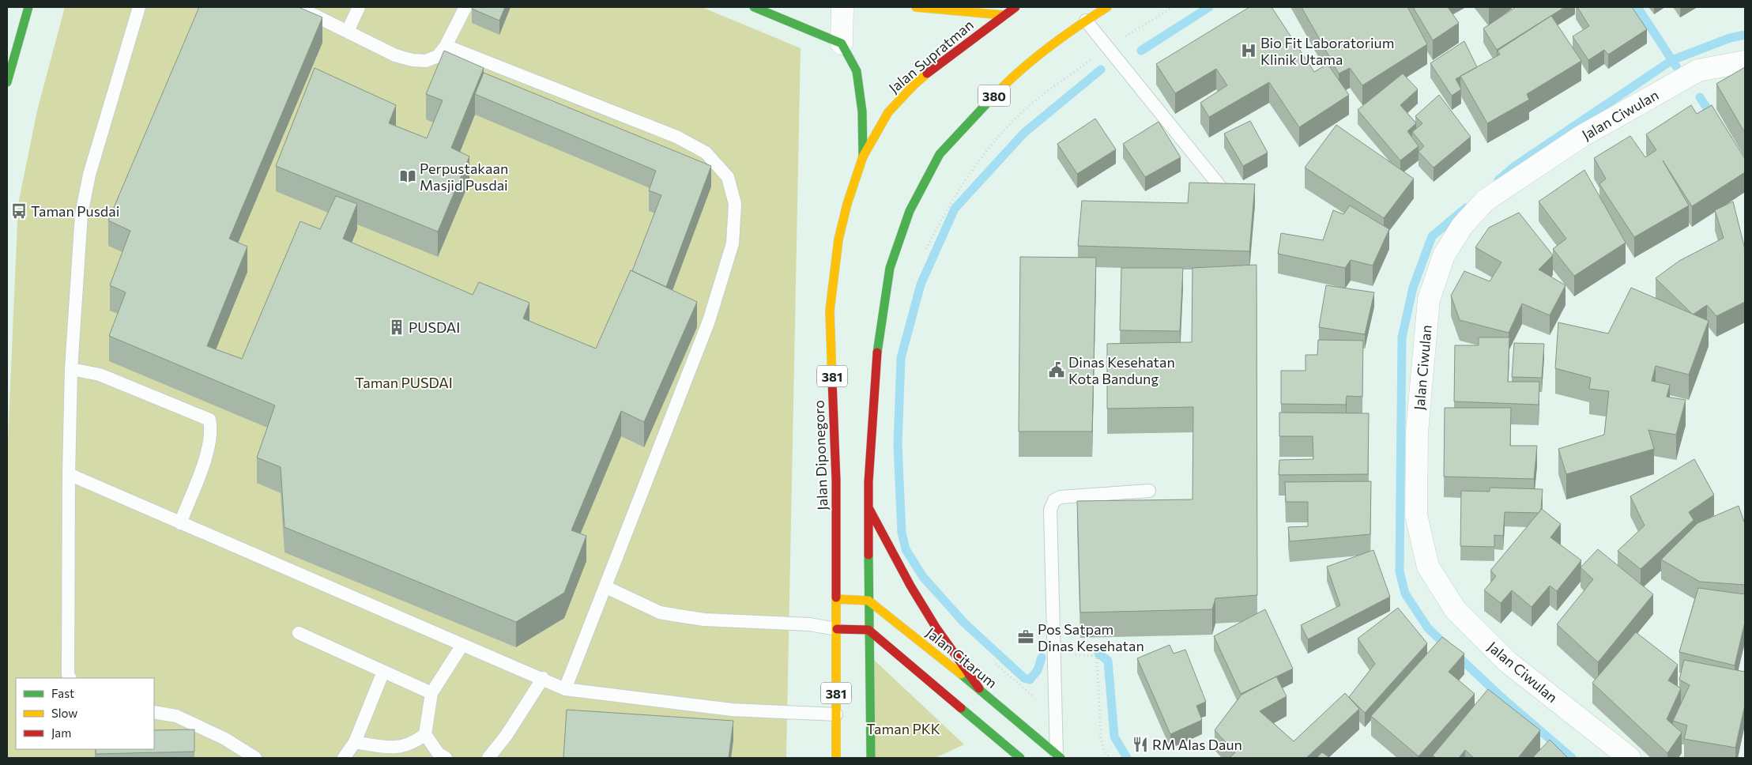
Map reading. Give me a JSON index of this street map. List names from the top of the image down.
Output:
{
  "streets": {
    "main road": [
      "Jalan Supratman",
      "380",
      "381",
      "Jalan Diponegoro",
      "Jalan Citarum"
    ],
    "street": ["Jalan Ciwulan"]
  },
  "crossings": [
    ["Jalan Supratman", "Jalan Diponegoro"],
    ["380", "381"],
    ["381", "Jalan Citarum"]
  ],
  "parks": ["Taman PUSDAI", "Taman PKK"],
  "places": {
    "hospital": ["Bio Fit Laboratorium Klinik Utama"],
    "library": ["Perpustakaan Masjid Pusdai"],
    "bus stop": ["Taman Pusdai"],
    "building": ["PUSDAI"],
    "public building": ["Dinas Kesehatan Kota Bandung"],
    "office": ["Pos Satpam Dinas Kesehatan"],
    "restaurant": ["RM Alas Daun"]
  },
  "legend": ["Fast", "Slow", "Jam"]
}
